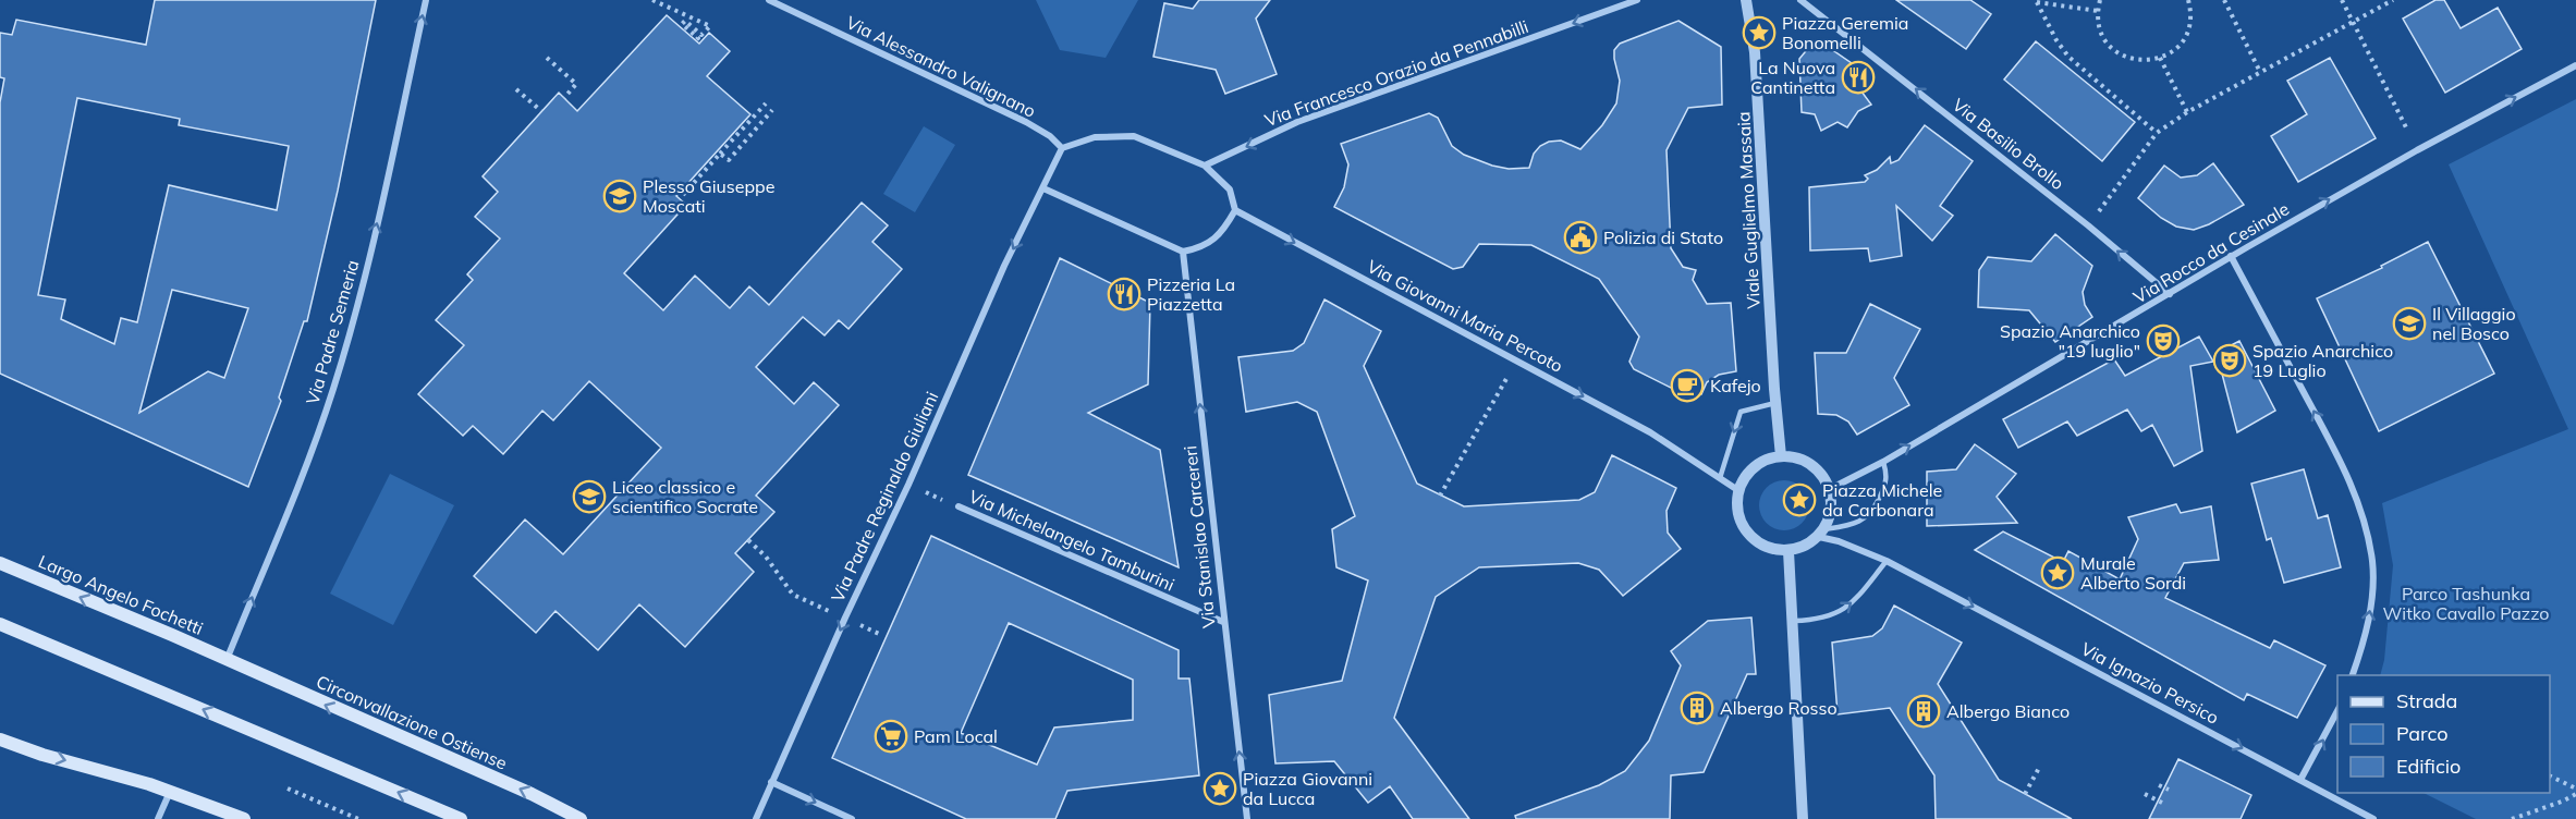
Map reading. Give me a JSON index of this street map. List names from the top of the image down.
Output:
{
  "streets": {
    "main road": ["Largo Angelo Fochetti", "Circonvallazione Ostiense"],
    "street": [
      "Via Alessandro Valignano",
      "Via Francesco Orazio da Pennabilli",
      "Via Basilio Brollo",
      "Viale Guglielmo Massaia",
      "Via Rocco da Cesinale",
      "Via Giovanni Maria Percoto",
      "Via Padre Semeria",
      "Via Padre Reginaldo Giuliani",
      "Via Stanislao Carcereri",
      "Via Michelangelo Tamburini",
      "Via Ignazio Persico"
    ]
  },
  "crossings": [
    ["Via Alessandro Valignano", "Via Padre Reginaldo Giuliani"],
    ["Via Basilio Brollo", "Via Rocco da Cesinale"],
    ["Via Padre Semeria", "Largo Angelo Fochetti"],
    ["Via Padre Semeria", "Circonvallazione Ostiense"],
    ["Via Padre Reginaldo Giuliani", "Via Michelangelo Tamburini"],
    ["Via Stanislao Carcereri", "Via Michelangelo Tamburini"],
    ["Largo Angelo Fochetti", "Circonvallazione Ostiense"]
  ],
  "one_way": [
    "Via Francesco Orazio da Pennabilli",
    "Via Basilio Brollo",
    "Via Rocco da Cesinale",
    "Via Giovanni Maria Percoto",
    "Via Padre Semeria",
    "Via Padre Reginaldo Giuliani",
    "Via Stanislao Carcereri",
    "Via Ignazio Persico"
  ],
  "parks": ["Parco Tashunka Witko Cavallo Pazzo"],
  "places": {
    "place": [
      "Piazza Geremia Bonomelli",
      "Piazza Michele da Carbonara",
      "Murale Alberto Sordi",
      "Piazza Giovanni da Lucca"
    ],
    "restaurant": ["La Nuova Cantinetta", "Pizzeria La Piazzetta"],
    "school or university": ["Plesso Giuseppe Moscati", "Il Villaggio nel Bosco", "Liceo classico e scientifico Socrate"],
    "public building": ["Polizia di Stato"],
    "theatre": ["Spazio Anarchico \"19 luglio\"", "Spazio Anarchico 19 Luglio"],
    "cafe": ["Kafejo"],
    "building": ["Albergo Rosso", "Albergo Bianco"],
    "supermarket": ["Pam Local"]
  },
  "legend": ["Strada", "Parco", "Edificio"]
}
